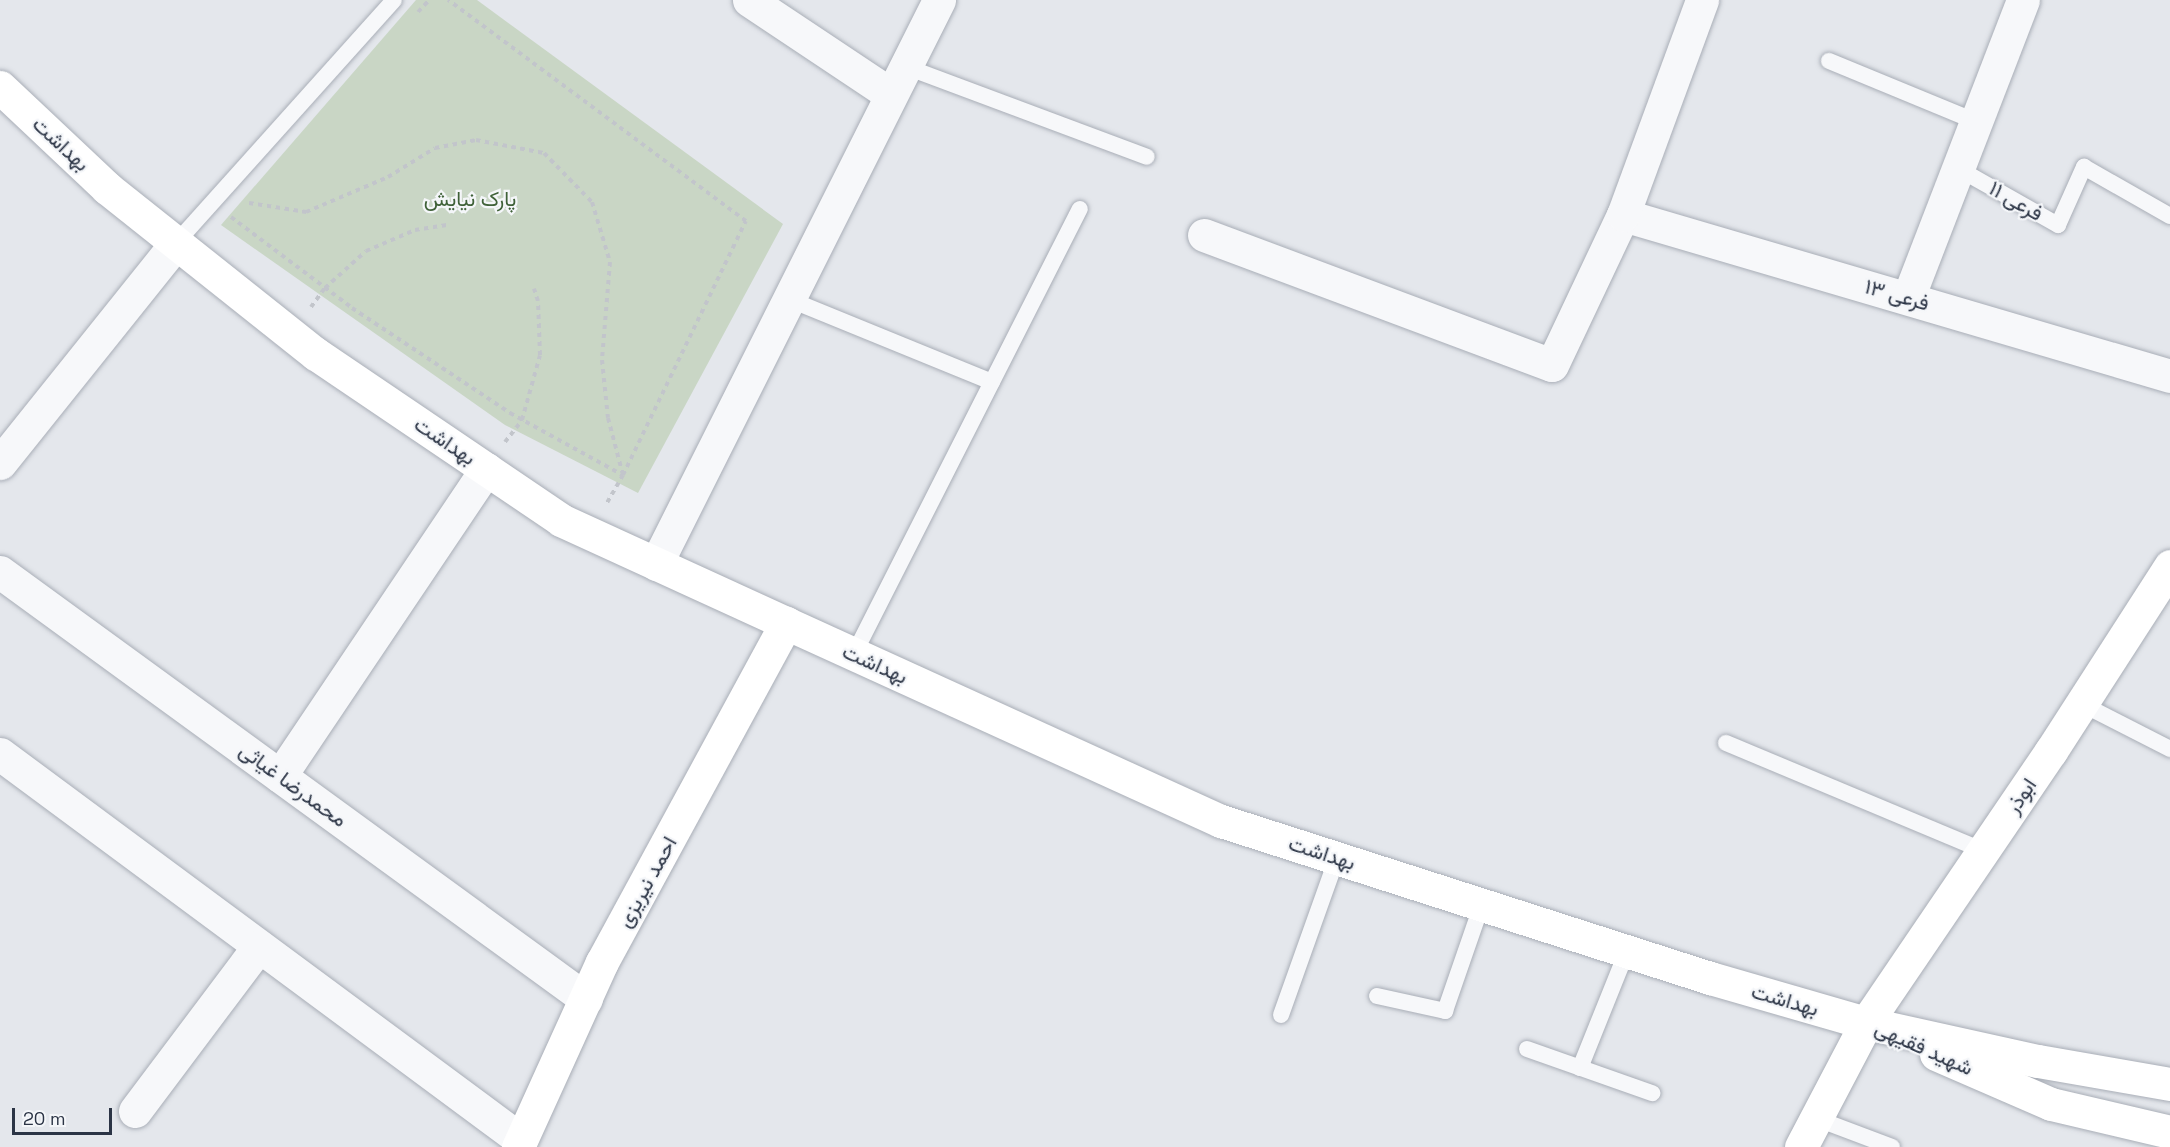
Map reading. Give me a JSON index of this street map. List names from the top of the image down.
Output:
{
  "streets": {
    "street": [
      "بهداشت",
      "فرعی ۱۳",
      "محمدرضا غیاثی",
      "ابوذر",
      "احمد نیریزی",
      "شهید فقیهی"
    ],
    "lane": ["فرعی ۱۱"]
  },
  "crossings": [
    ["بهداشت", "ابوذر"],
    ["بهداشت", "احمد نیریزی"],
    ["بهداشت", "شهید فقیهی"],
    ["محمدرضا غیاثی", "احمد نیریزی"],
    ["ابوذر", "شهید فقیهی"]
  ],
  "parks": ["پارک نیایش"],
  "scale_bar": "20 m"
}
